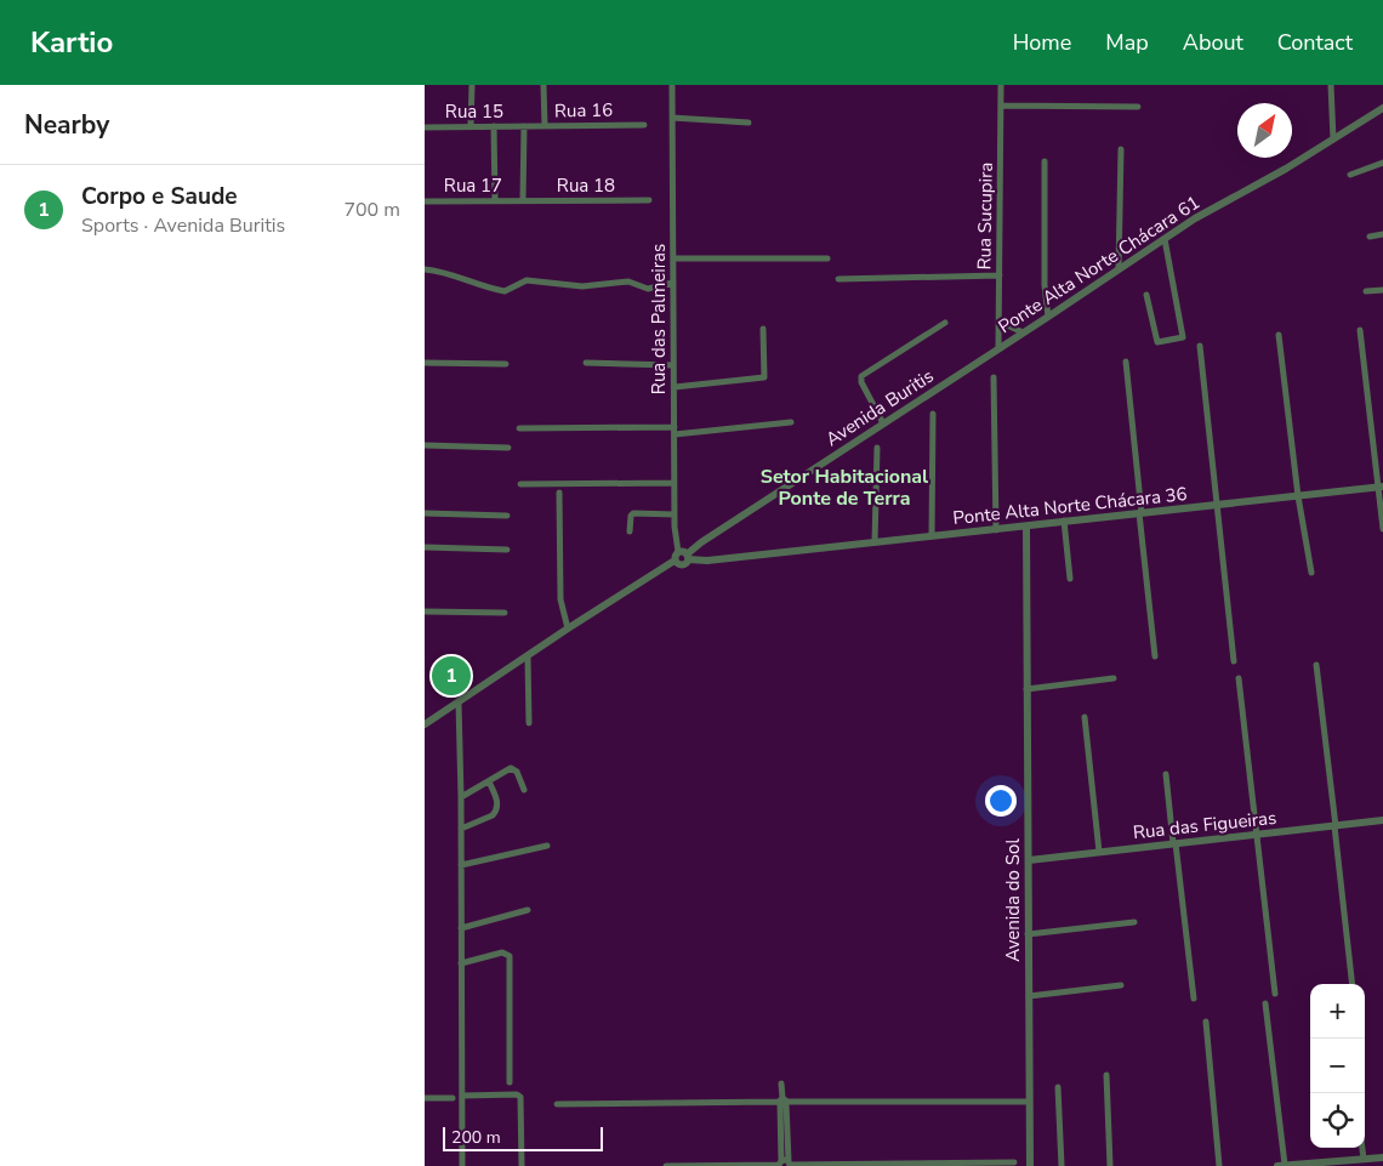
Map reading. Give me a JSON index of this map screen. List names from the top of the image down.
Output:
{
  "streets": {
    "street": [
      "Rua 16",
      "Rua 15",
      "Rua 17",
      "Rua 18",
      "Rua Sucupira",
      "Ponte Alta Norte Chácara 61",
      "Rua das Palmeiras",
      "Avenida Buritis",
      "Ponte Alta Norte Chácara 36",
      "Rua das Figueiras",
      "Avenida do Sol"
    ]
  },
  "crossings": [
    ["Rua 16", "Rua 15"],
    ["Rua 17", "Rua 18"],
    ["Rua Sucupira", "Ponte Alta Norte Chácara 61"],
    ["Rua Sucupira", "Avenida Buritis"],
    ["Ponte Alta Norte Chácara 61", "Avenida Buritis"],
    ["Rua das Palmeiras", "Avenida Buritis"],
    ["Rua das Palmeiras", "Ponte Alta Norte Chácara 36"],
    ["Avenida Buritis", "Ponte Alta Norte Chácara 36"],
    ["Ponte Alta Norte Chácara 36", "Avenida do Sol"],
    ["Rua das Figueiras", "Avenida do Sol"]
  ],
  "districts": ["Setor Habitacional Ponte de Terra"],
  "scale_bar": "200 m",
  "north": "top right",
  "page": {
    "header": "Kartio",
    "nav": [
      "Home",
      "Map",
      "About",
      "Contact"
    ],
    "heading": "Nearby",
    "list": [
      {
        "mark": "1",
        "name": "Corpo e Saude",
        "note": "Sports · Avenida Buritis",
        "value": "700 m"
      }
    ],
    "pins": "1",
    "map_buttons": ["+", "−"],
    "scale": "200 m"
  }
}
